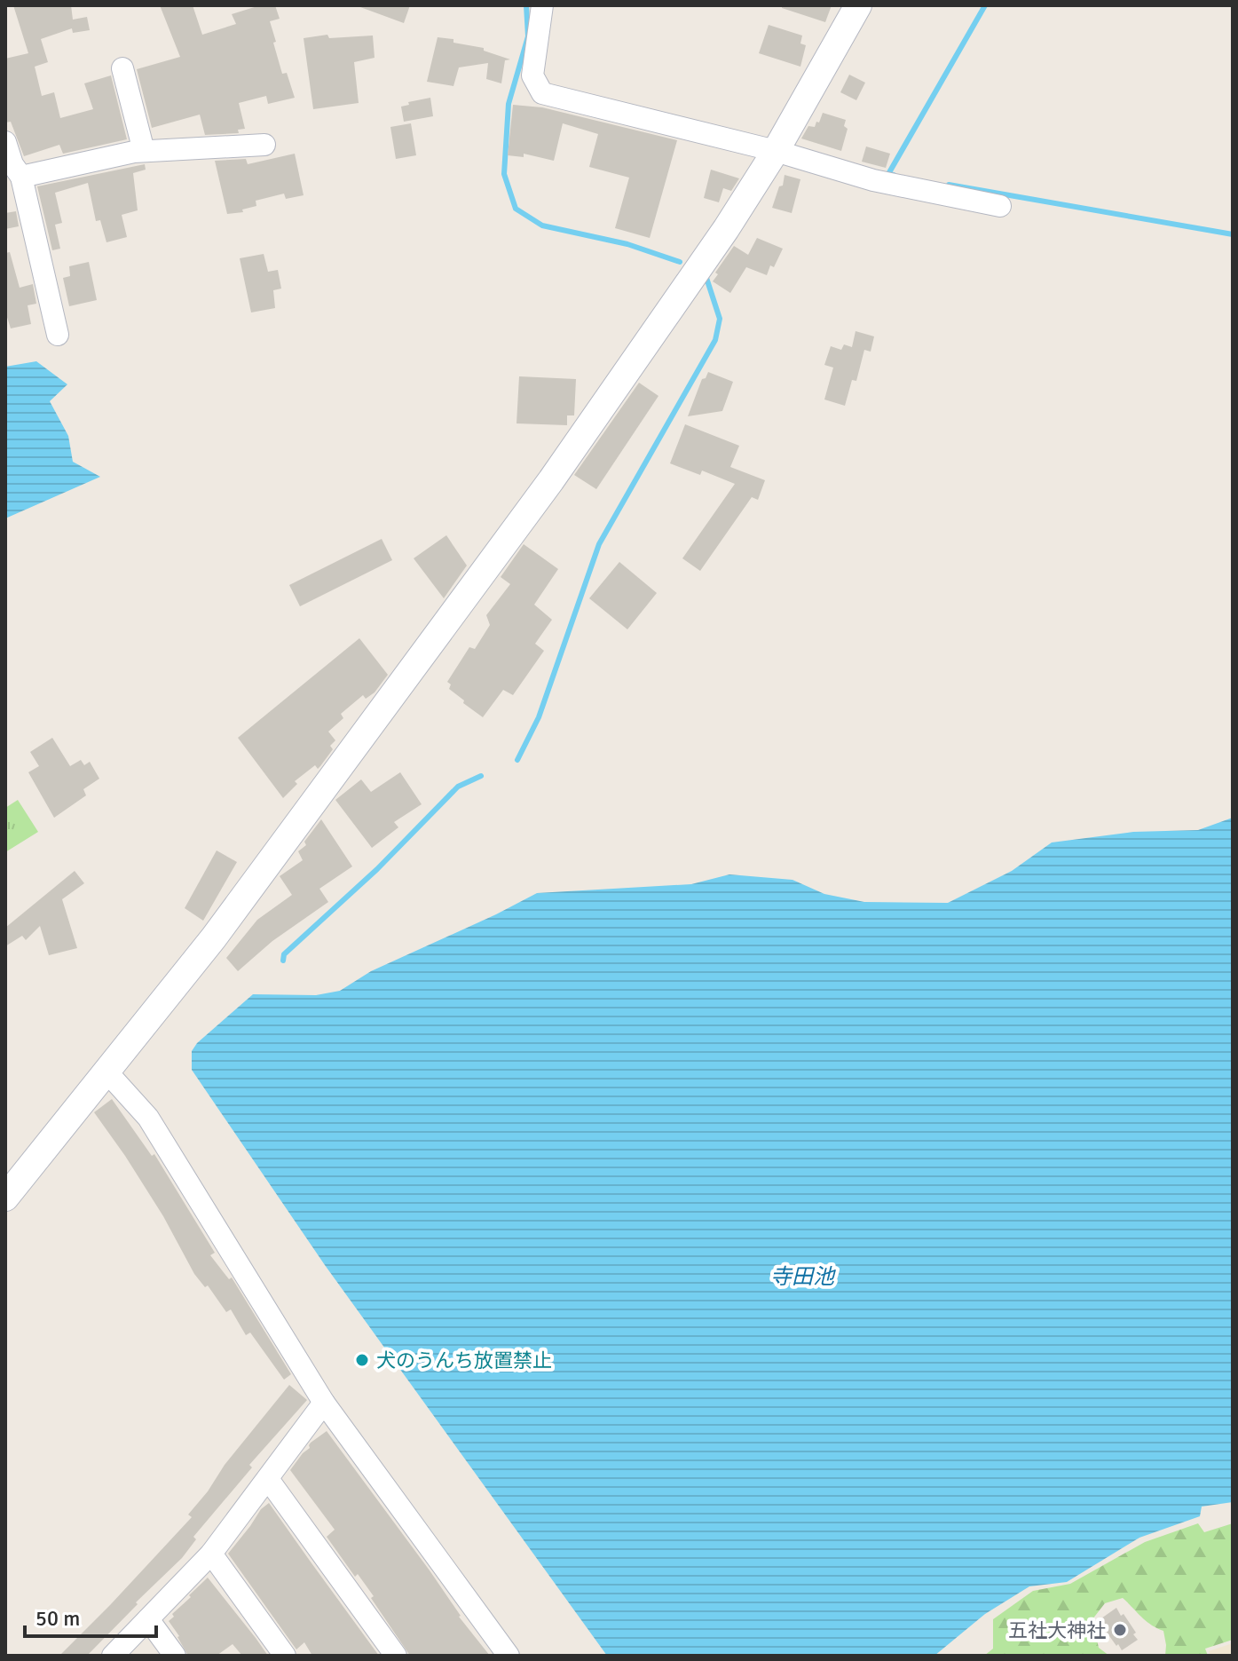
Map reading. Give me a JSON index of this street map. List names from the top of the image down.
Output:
{
  "water": ["寺田池"],
  "places": ["犬のうんち放置禁止", "五社大神社"],
  "scale_bar": "50 m"
}
